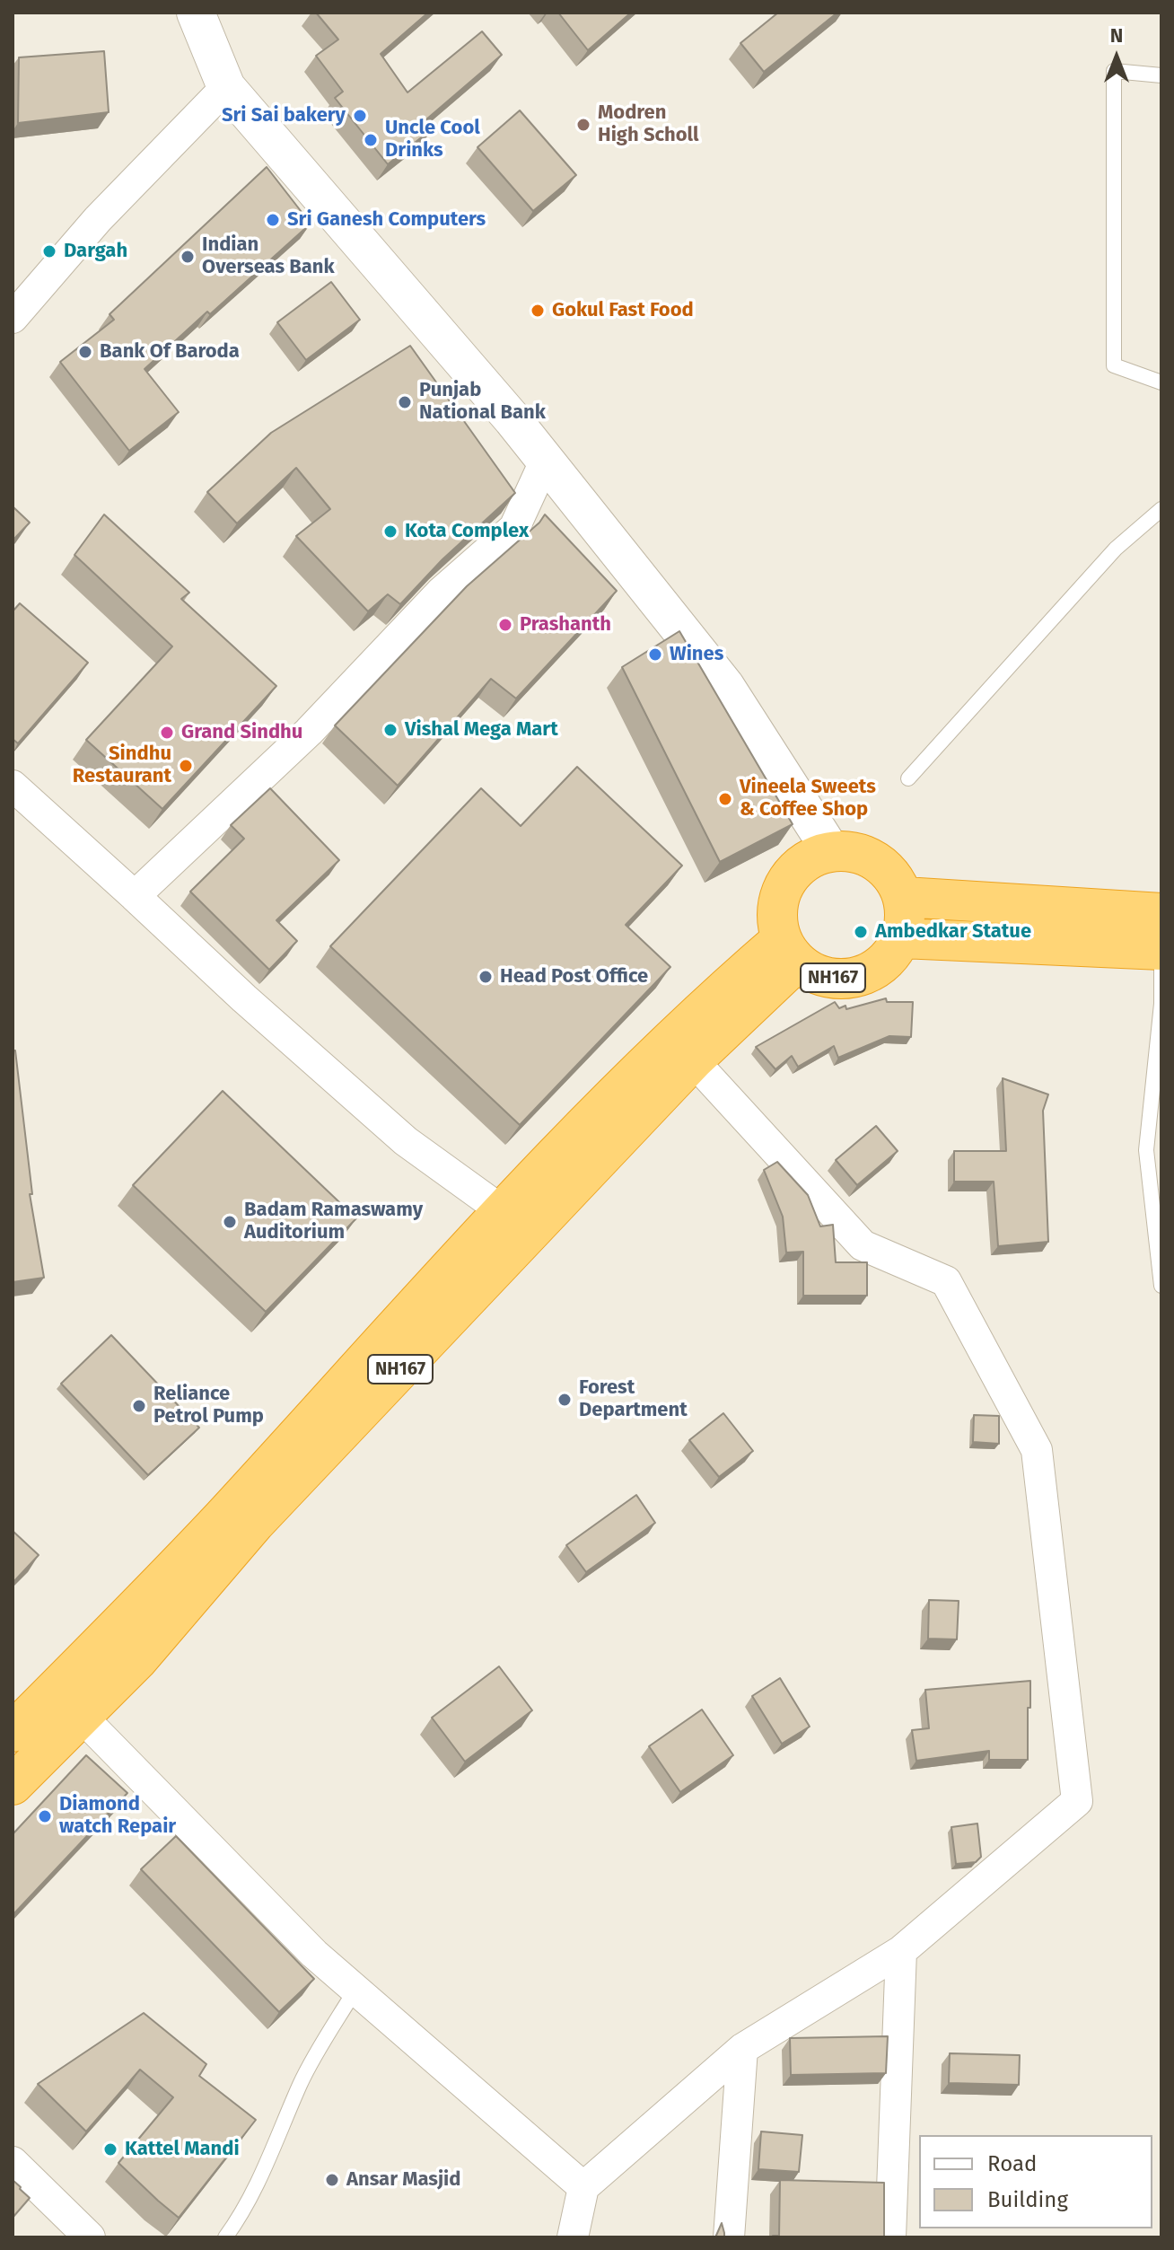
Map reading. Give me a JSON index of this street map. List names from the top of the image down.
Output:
{
  "streets": {
    "highway": ["NH167"]
  },
  "places": [
    "Sri Sai bakery",
    "Modren High Scholl",
    "Uncle Cool Drinks",
    "Sri Ganesh Computers",
    "Dargah",
    "Indian Overseas Bank",
    "Gokul Fast Food",
    "Bank Of Baroda",
    "Punjab National Bank",
    "Kota Complex",
    "Prashanth",
    "Wines",
    "Vishal Mega Mart",
    "Grand Sindhu",
    "Sindhu Restaurant",
    "Vineela Sweets & Coffee Shop",
    "Ambedkar Statue",
    "Head Post Office",
    "Badam Ramaswamy Auditorium",
    "Forest Department",
    "Reliance Petrol Pump",
    "Diamond watch Repair",
    "Kattel Mandi",
    "Ansar Masjid"
  ],
  "legend": ["Road", "Building"],
  "north": "top"
}
